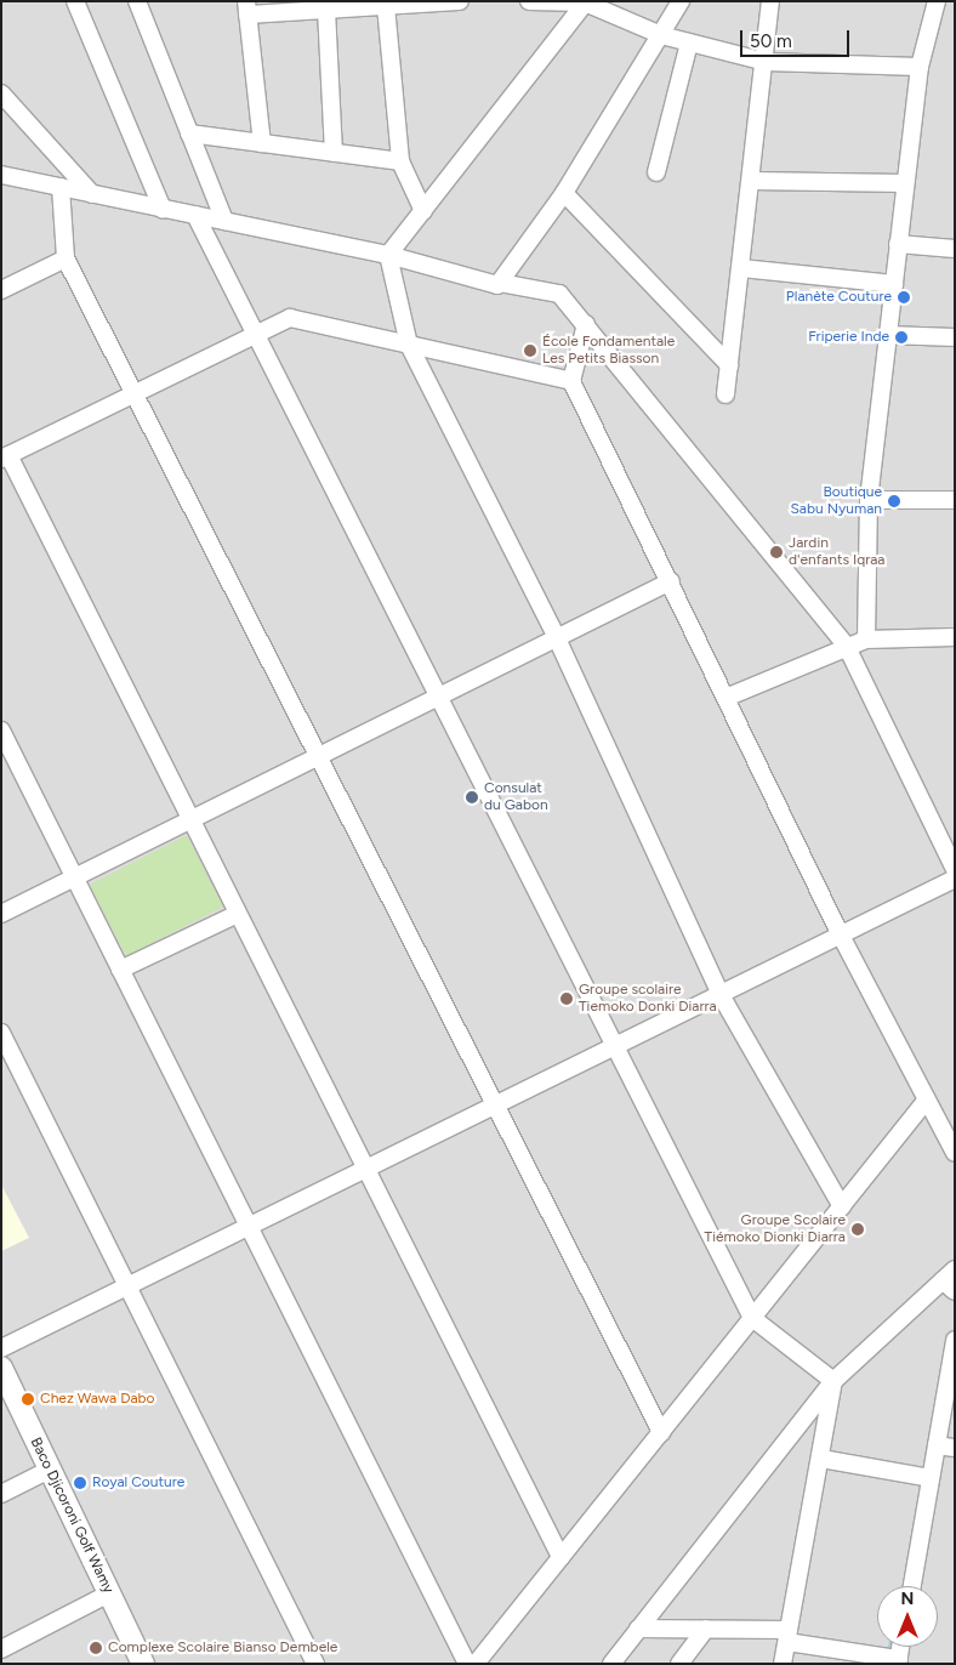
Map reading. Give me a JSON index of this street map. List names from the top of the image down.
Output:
{
  "streets": {
    "street": ["Baco Djicoroni Golf Wamy"]
  },
  "places": [
    "Planète Couture",
    "Friperie Inde",
    "École Fondamentale Les Petits Biasson",
    "Boutique Sabu Nyuman",
    "Jardin d'enfants Iqraa",
    "Consulat du Gabon",
    "Groupe scolaire Tiemoko Donki Diarra",
    "Groupe Scolaire Tiémoko Dionki Diarra",
    "Chez Wawa Dabo",
    "Royal Couture",
    "Complexe Scolaire Bianso Dembele"
  ],
  "scale_bar": "50 m",
  "north": "top"
}
